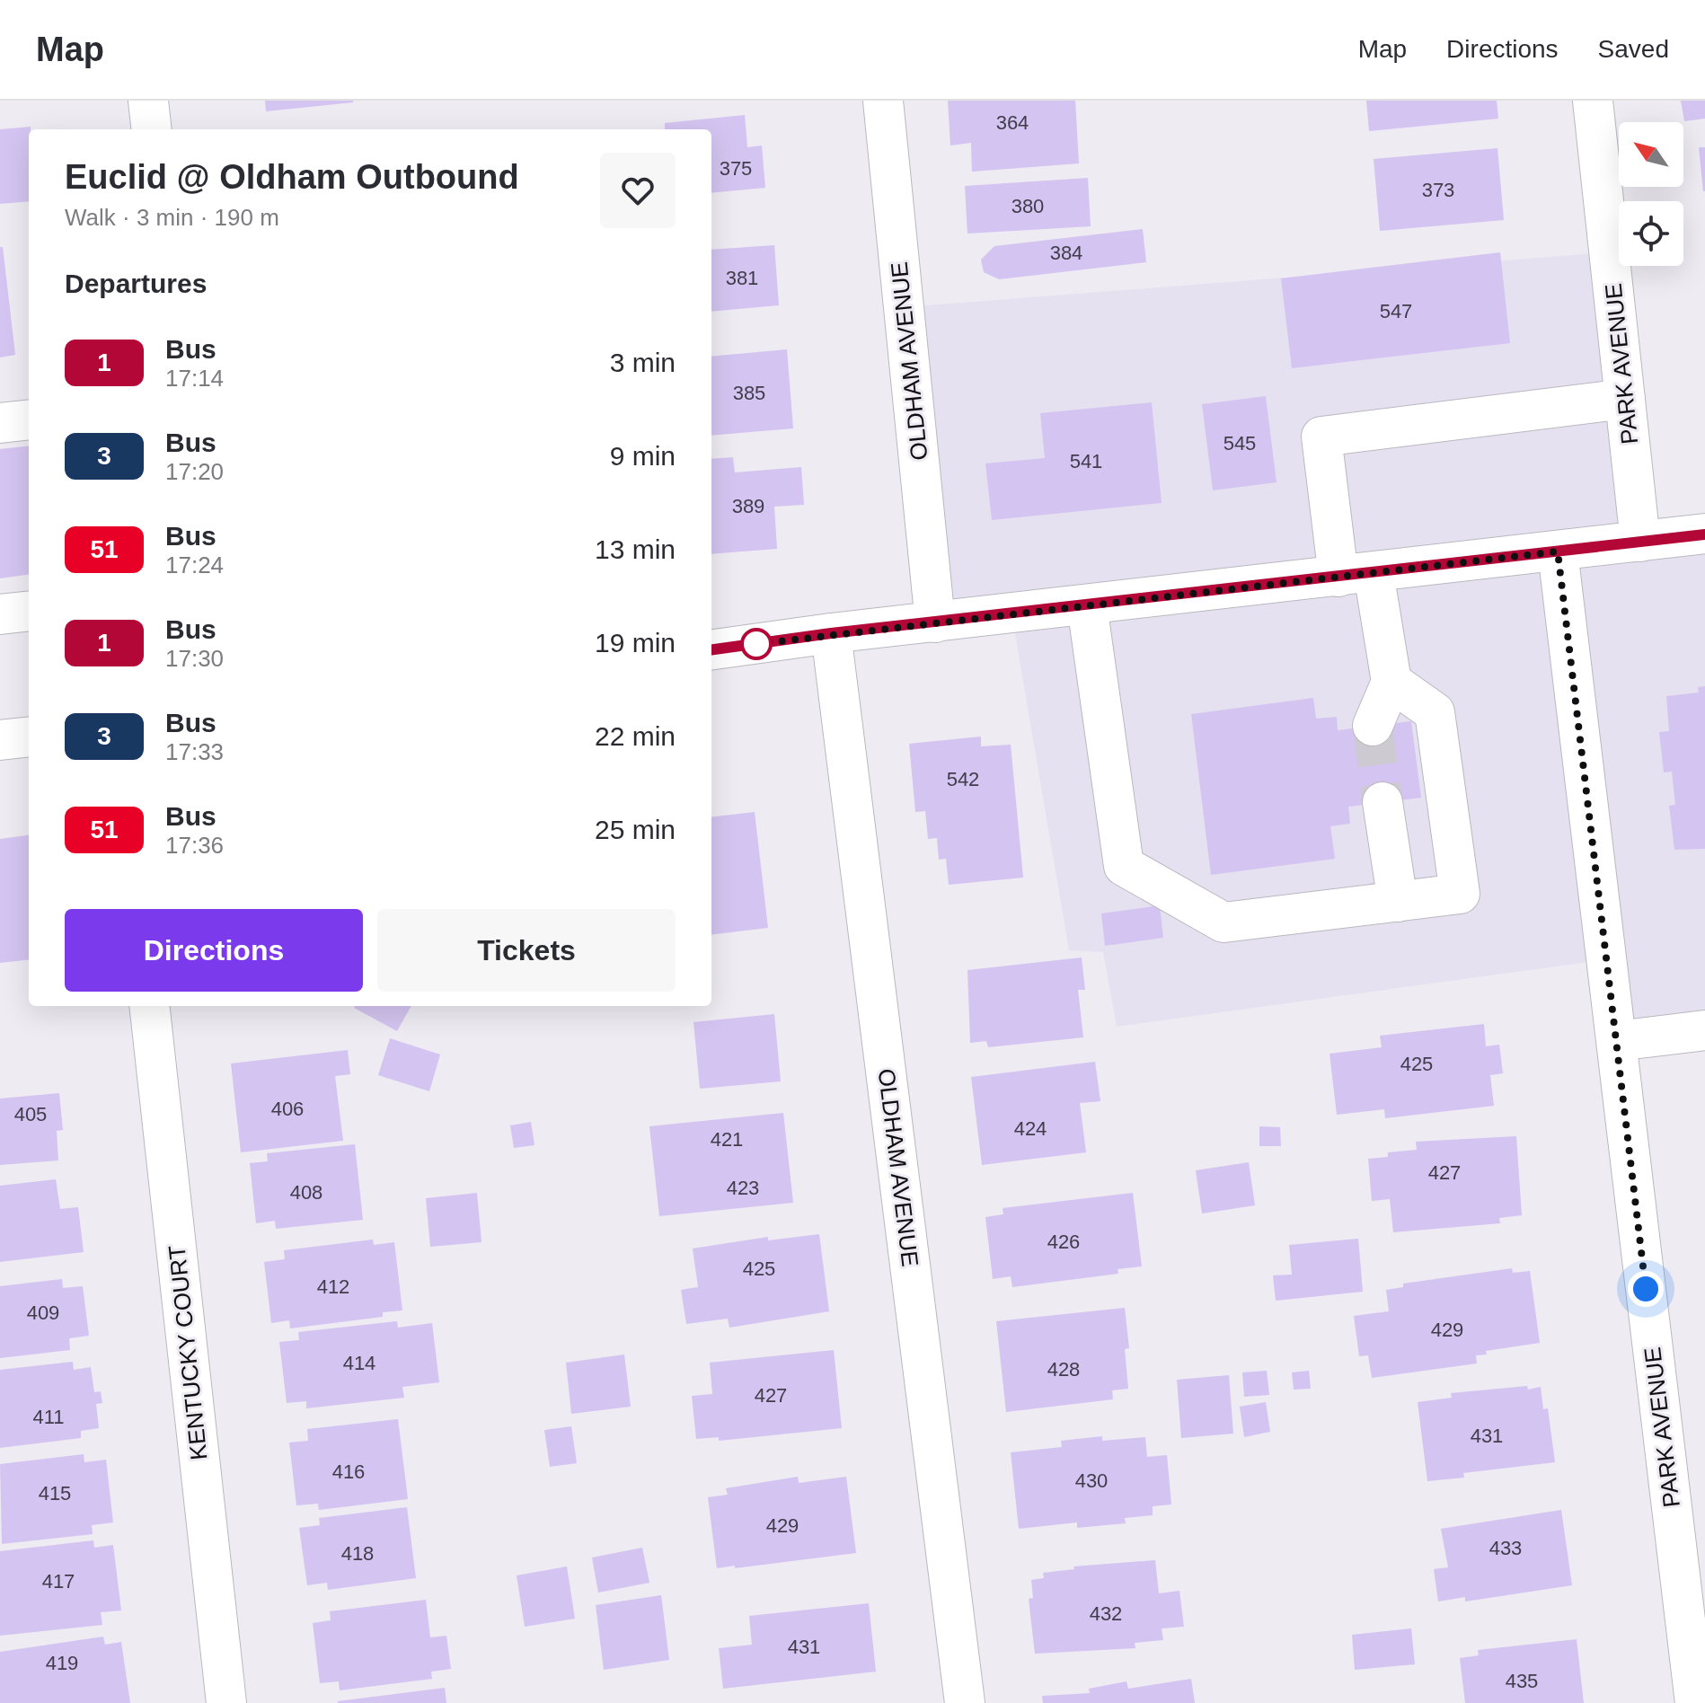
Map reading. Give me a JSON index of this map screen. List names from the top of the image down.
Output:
{
  "streets": {
    "street": ["OLDHAM AVENUE", "PARK AVENUE", "KENTUCKY COURT"]
  },
  "lines": ["bus line 1"],
  "house_numbers": [
    "364",
    "375",
    "373",
    "380",
    "384",
    "381",
    "547",
    "385",
    "545",
    "541",
    "389",
    "542",
    "425",
    "406",
    "405",
    "424",
    "421",
    "427",
    "423",
    "408",
    "426",
    "425",
    "412",
    "409",
    "429",
    "414",
    "428",
    "427",
    "411",
    "431",
    "416",
    "430",
    "415",
    "429",
    "433",
    "418",
    "417",
    "432",
    "431",
    "419",
    "435"
  ],
  "north": "top left",
  "page": {
    "header": "Map",
    "nav": ["Map", "Directions", "Saved"],
    "heading": [
      ["Euclid @ Oldham Outbound", "Walk · 3 min · 190 m"],
      "Departures"
    ],
    "list": [
      {
        "mark": "1",
        "name": "Bus",
        "note": "17:14",
        "value": "3 min"
      },
      {
        "mark": "3",
        "name": "Bus",
        "note": "17:20",
        "value": "9 min"
      },
      {
        "mark": "51",
        "name": "Bus",
        "note": "17:24",
        "value": "13 min"
      },
      {
        "mark": "1",
        "name": "Bus",
        "note": "17:30",
        "value": "19 min"
      },
      {
        "mark": "3",
        "name": "Bus",
        "note": "17:33",
        "value": "22 min"
      },
      {
        "mark": "51",
        "name": "Bus",
        "note": "17:36",
        "value": "25 min"
      }
    ],
    "buttons": ["Directions", "Tickets"]
  }
}
